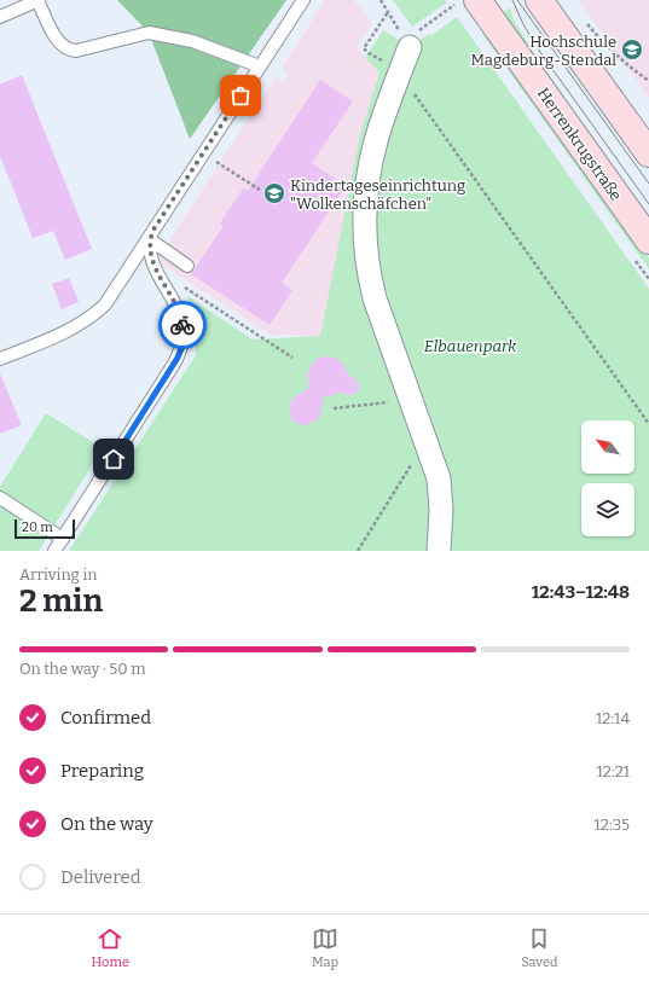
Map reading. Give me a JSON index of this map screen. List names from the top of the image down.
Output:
{
  "streets": {
    "street": ["Herrenkrugstraße"]
  },
  "parks": ["Elbauenpark"],
  "places": {
    "school or university": ["Hochschule Magdeburg-Stendal", "Kindertageseinrichtung \"Wolkenschäfchen\""]
  },
  "scale_bar": "20 m",
  "north": "top left",
  "page": {
    "scale": "20 m",
    "heading": ["2 min", "Arriving in", "12:43–12:48"],
    "bar": "On the way · 50 m",
    "list": [
      ["Confirmed", "12:14"],
      ["Preparing", "12:21"],
      ["On the way", "12:35"],
      "Delivered"
    ],
    "tabs": ["Home", "Map", "Saved"]
  }
}
